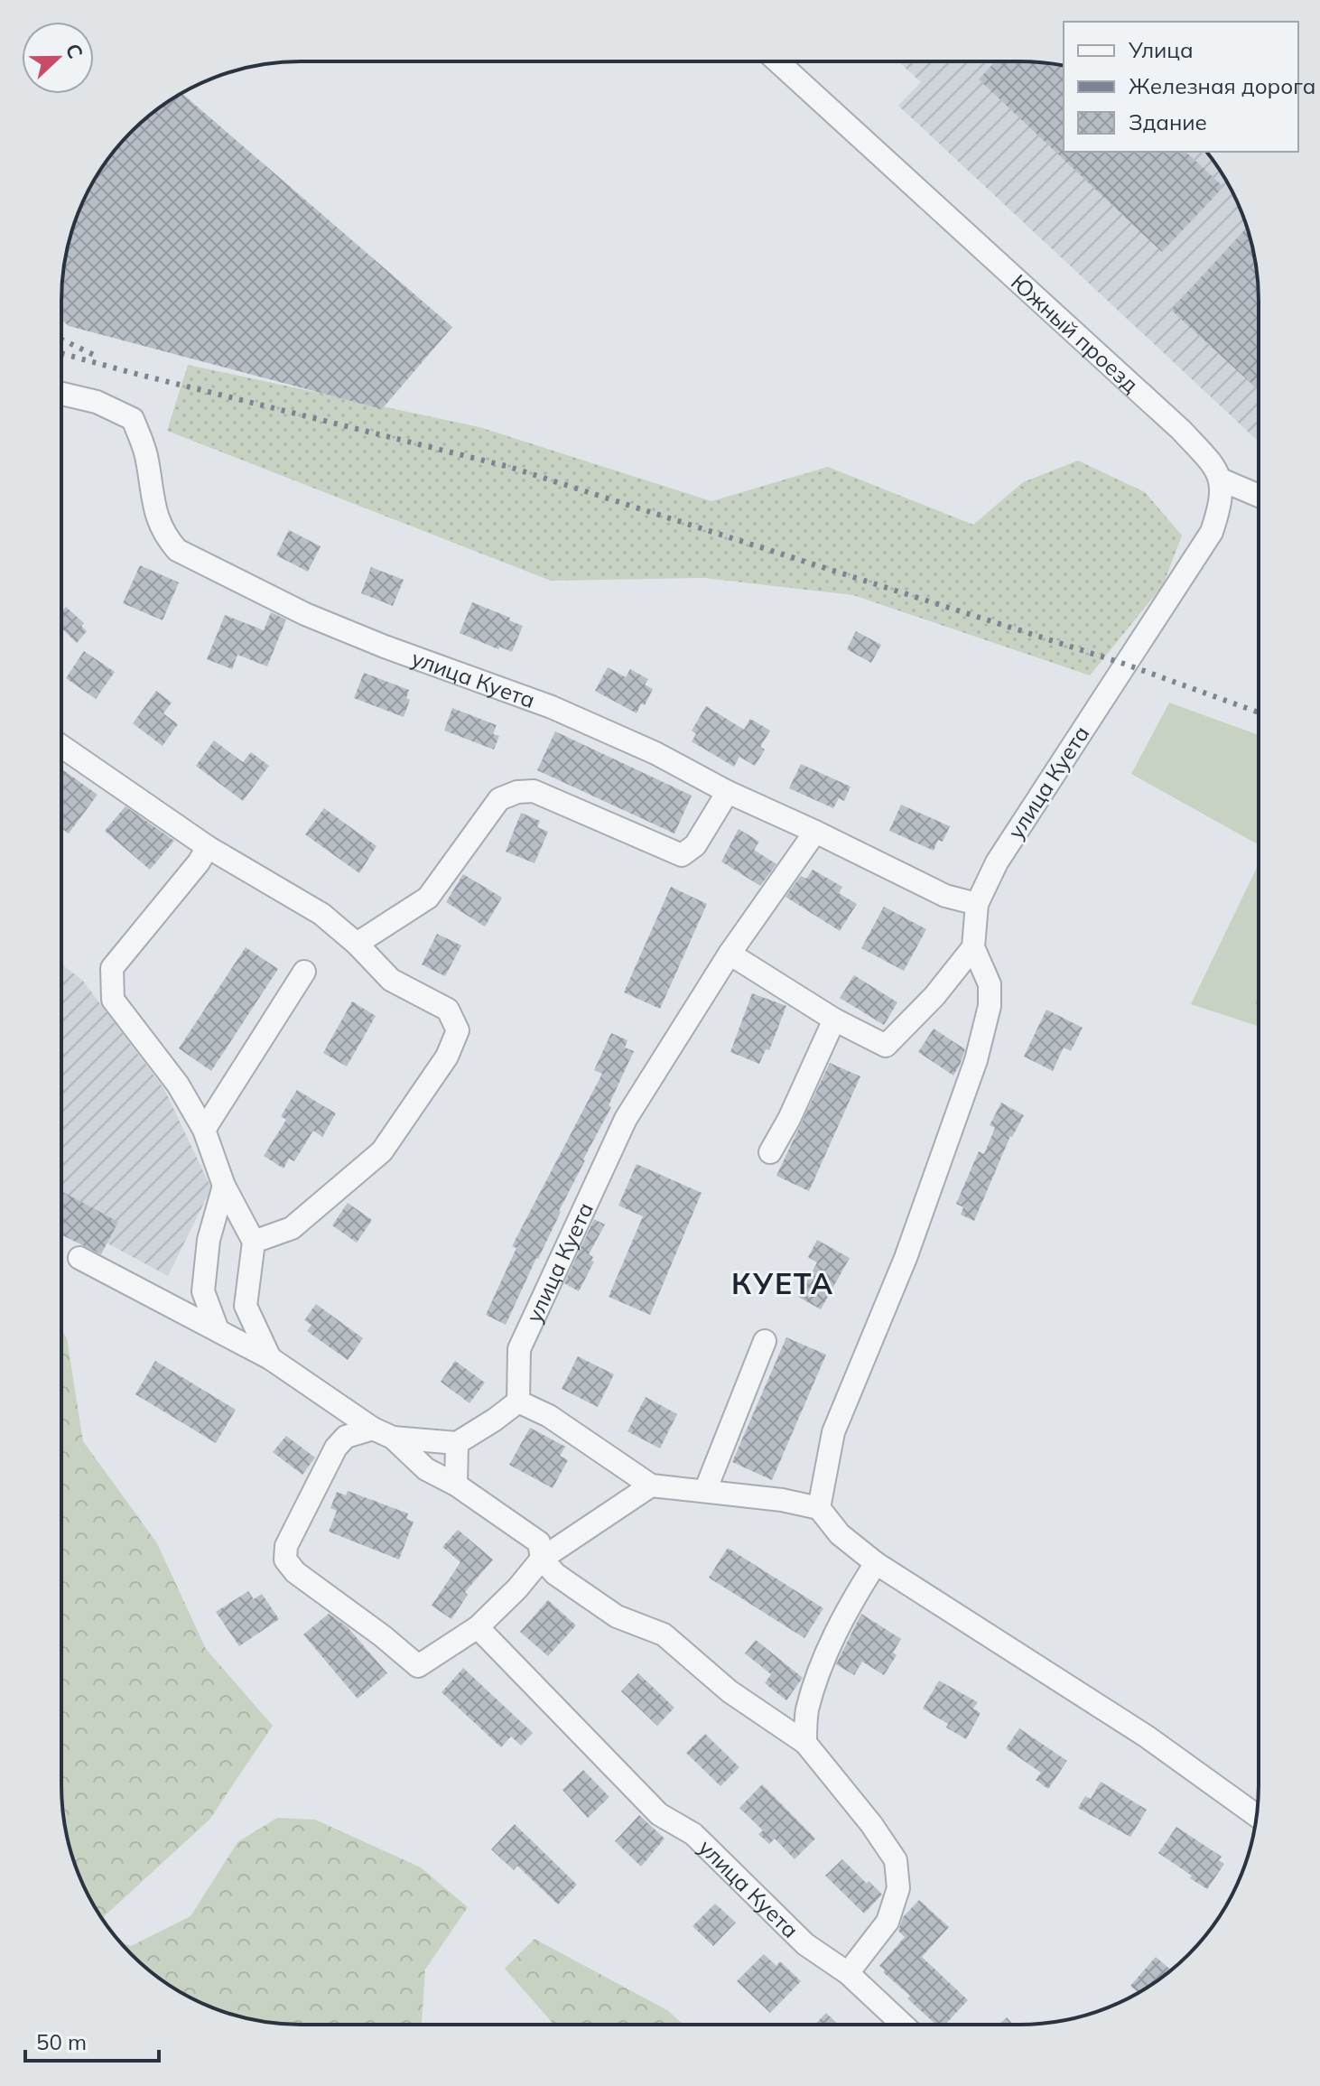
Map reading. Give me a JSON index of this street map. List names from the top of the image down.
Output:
{
  "streets": {
    "street": ["Южный проезд", "улица Куета"]
  },
  "crossings": [
    ["Южный проезд", "улица Куета"]
  ],
  "districts": ["КУЕТА"],
  "legend": ["Улица", "Железная дорога", "Здание"],
  "scale_bar": "50 m",
  "north": "right"
}
